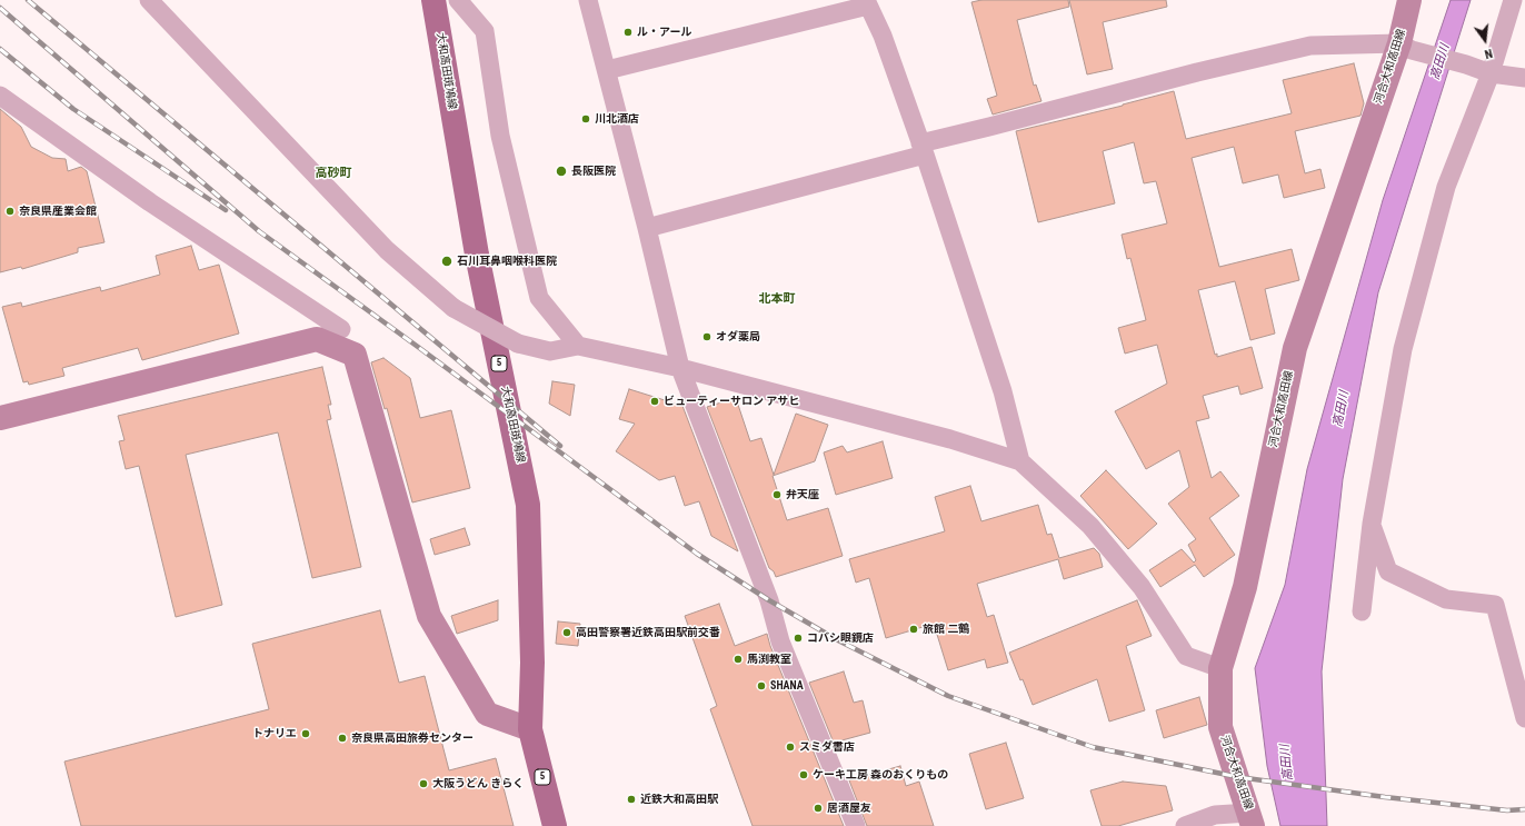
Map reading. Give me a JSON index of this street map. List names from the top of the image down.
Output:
{
  "streets": {
    "main road": ["河合大和高田線", "大和高田斑鳩線", "5"]
  },
  "districts": ["高砂町", "北本町"],
  "water": ["高田川"],
  "places": [
    "ル・アール",
    "川北酒店",
    "長阪医院",
    "奈良県産業会館",
    "石川耳鼻咽喉科医院",
    "オダ薬局",
    "ビューティーサロン アサヒ",
    "弁天座",
    "旅館 二鶴",
    "高田警察署近鉄高田駅前交番",
    "コバシ眼鏡店",
    "馬渕教室",
    "SHANA",
    "トナリエ",
    "奈良県高田旅券センター",
    "スミダ書店",
    "ケーキ工房 森のおくりもの",
    "大阪うどん きらく",
    "近鉄大和高田駅",
    "居酒屋友"
  ],
  "north": "bottom"
}
